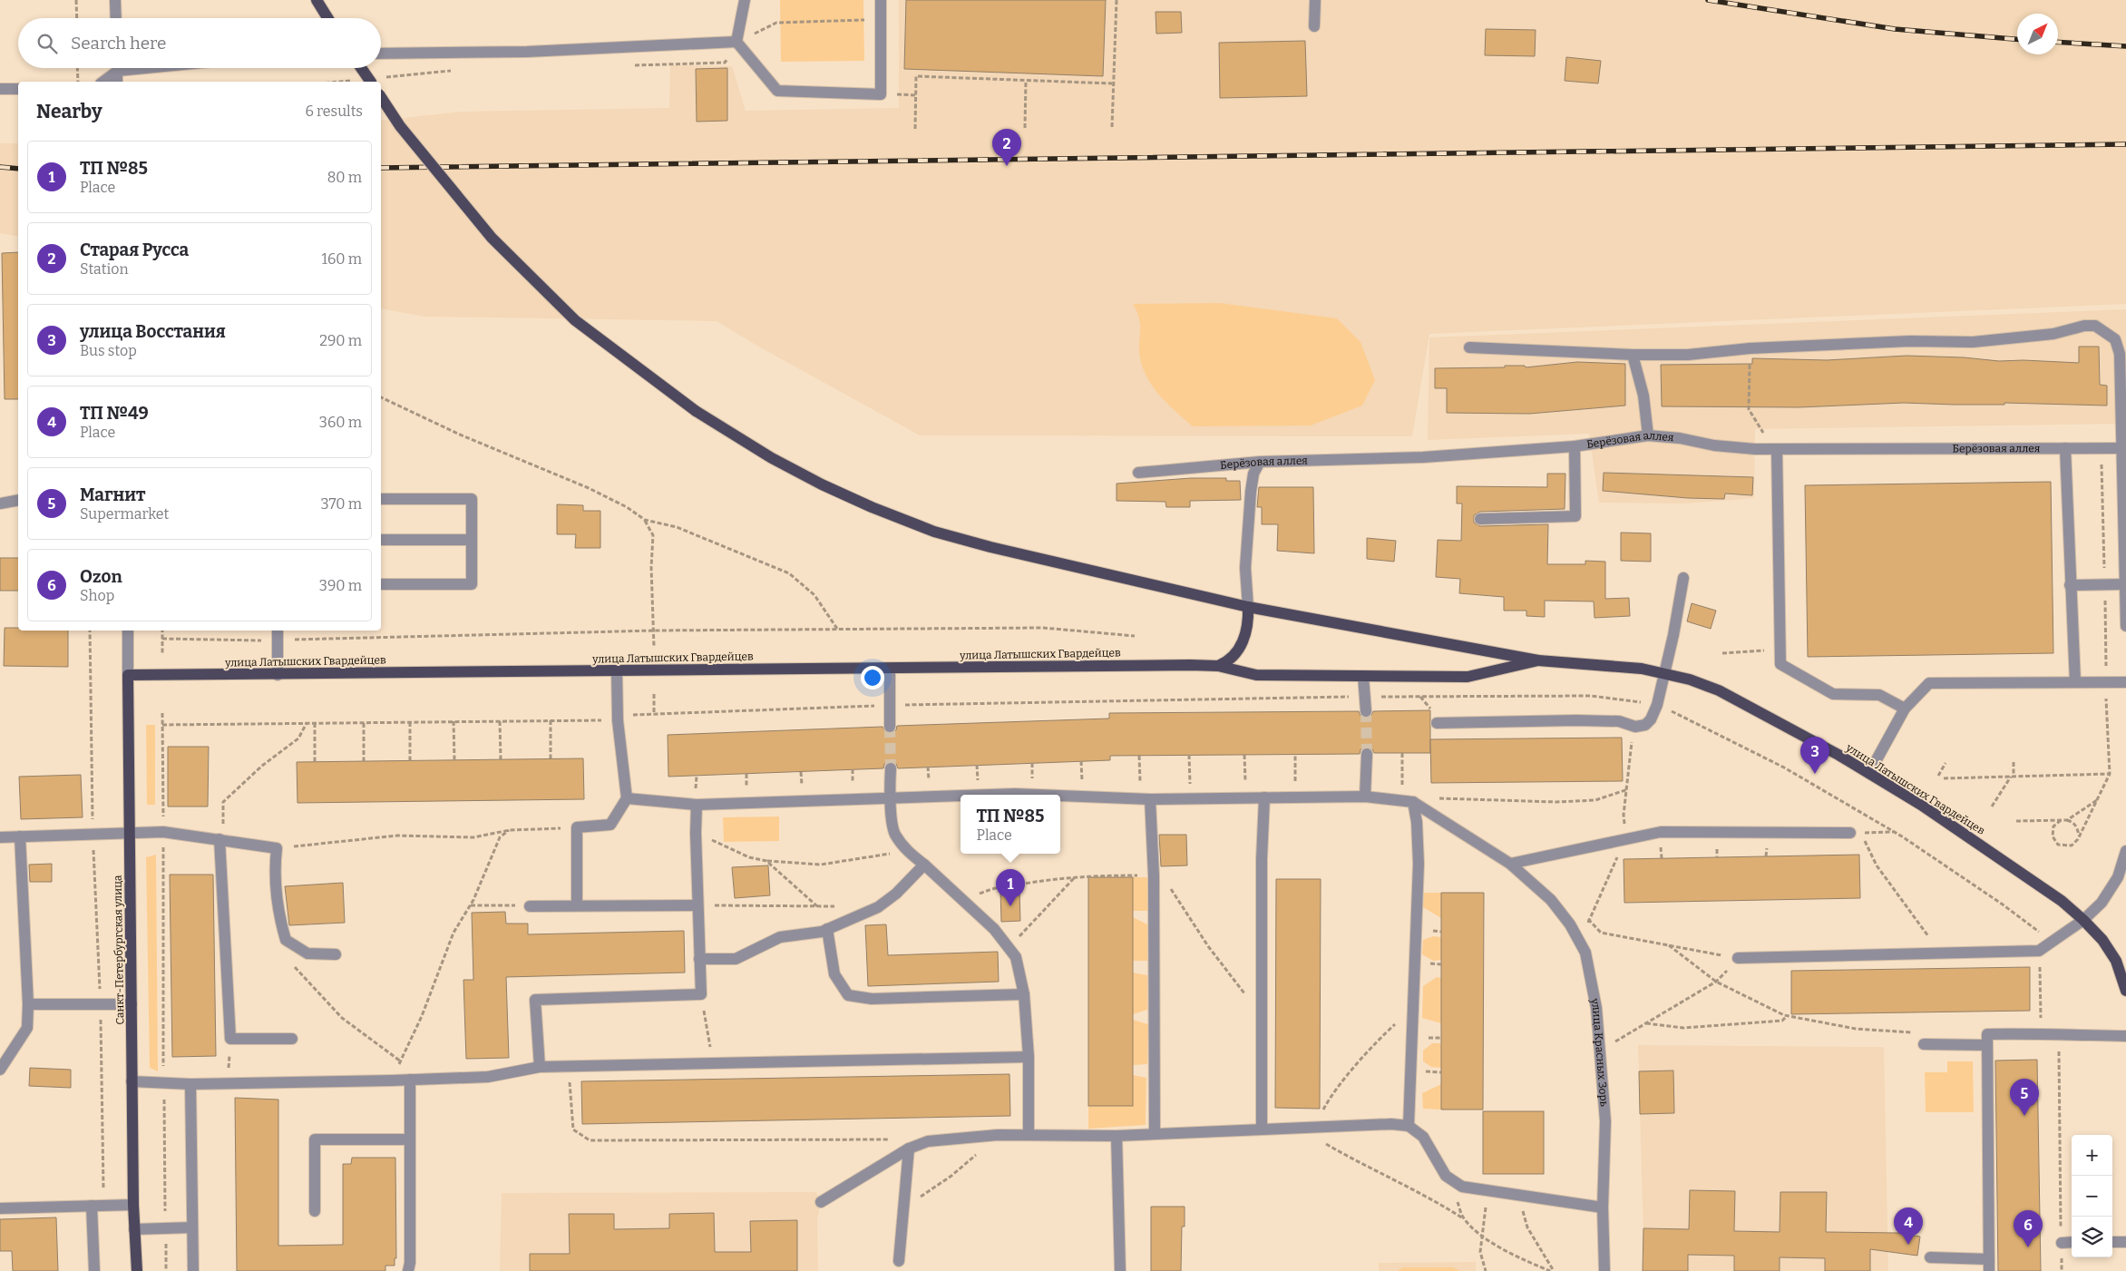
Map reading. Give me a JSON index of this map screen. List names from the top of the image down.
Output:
{
  "streets": {
    "main road": ["улица Латышских Гвардейцев", "Санкт-Петербургская улица"],
    "street": ["Берёзовая аллея", "улица Красных Зорь"]
  },
  "crossings": [
    ["улица Латышских Гвардейцев", "Санкт-Петербургская улица"]
  ],
  "north": "top right",
  "page": {
    "search": "Search here",
    "heading": ["Nearby", "6 results"],
    "pins": [
      "2",
      "3",
      "1",
      "5",
      "4",
      "6"
    ],
    "list": [
      {
        "mark": "1",
        "name": "ТП №85",
        "note": "Place",
        "value": "80 m"
      },
      {
        "mark": "2",
        "name": "Старая Русса",
        "note": "Station",
        "value": "160 m"
      },
      {
        "mark": "3",
        "name": "улица Восстания",
        "note": "Bus stop",
        "value": "290 m"
      },
      {
        "mark": "4",
        "name": "ТП №49",
        "note": "Place",
        "value": "360 m"
      },
      {
        "mark": "5",
        "name": "Магнит",
        "note": "Supermarket",
        "value": "370 m"
      },
      {
        "mark": "6",
        "name": "Ozon",
        "note": "Shop",
        "value": "390 m"
      }
    ],
    "popup": ["ТП №85", "Place"],
    "map_buttons": ["+", "−"]
  }
}
